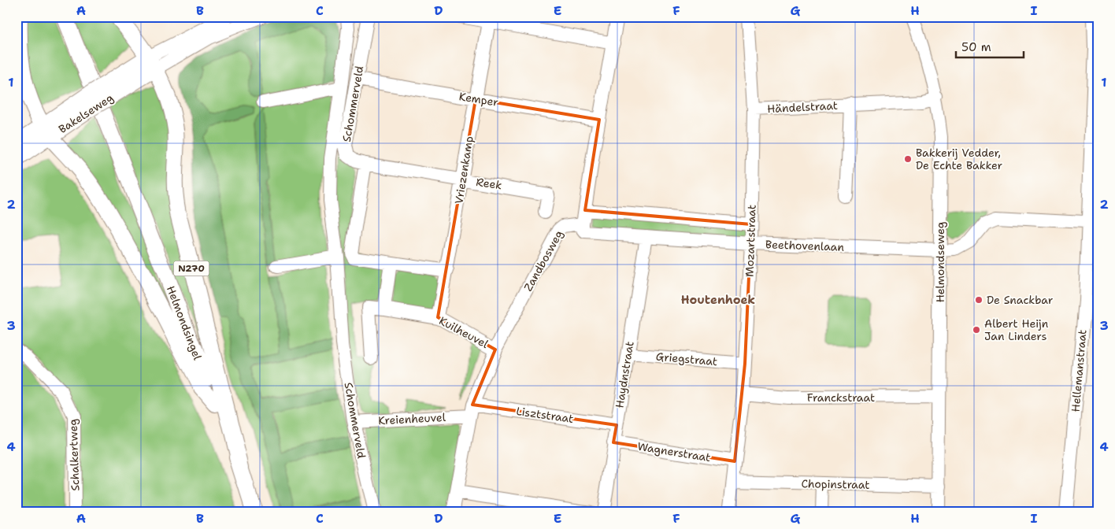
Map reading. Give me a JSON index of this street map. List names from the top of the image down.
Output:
{
  "streets": {
    "main road": ["Bakelseweg", "N270", "Helmondsingel"],
    "street": [
      "Kemper",
      "Schommerveld",
      "Händelstraat",
      "Vriezenkamp",
      "Reek",
      "Mozartstraat",
      "Beethovenlaan",
      "Zandbosweg",
      "Helmondseweg",
      "Kuilheuvel",
      "Griegstraat",
      "Hellemanstraat",
      "Haydnstraat",
      "Franckstraat",
      "Lisztstraat",
      "Kreienheuvel",
      "Wagnerstraat",
      "Schalkertweg",
      "Chopinstraat"
    ]
  },
  "crossings": [
    ["Kemper", "Schommerveld"],
    ["Kemper", "Vriezenkamp"],
    ["Schommerveld", "Reek"],
    ["Schommerveld", "Kreienheuvel"],
    ["Händelstraat", "Mozartstraat"],
    ["Händelstraat", "Helmondseweg"],
    ["Bakelseweg", "N270"],
    ["Bakelseweg", "Helmondsingel"],
    ["Vriezenkamp", "Reek"],
    ["Vriezenkamp", "Kuilheuvel"],
    ["Mozartstraat", "Beethovenlaan"],
    ["Mozartstraat", "Griegstraat"],
    ["Mozartstraat", "Franckstraat"],
    ["Mozartstraat", "Wagnerstraat"],
    ["Mozartstraat", "Chopinstraat"],
    ["Beethovenlaan", "Zandbosweg"],
    ["Beethovenlaan", "Helmondseweg"],
    ["Beethovenlaan", "Hellemanstraat"],
    ["Beethovenlaan", "Haydnstraat"],
    ["Zandbosweg", "Kuilheuvel"],
    ["Zandbosweg", "Lisztstraat"],
    ["Zandbosweg", "Kreienheuvel"],
    ["Helmondseweg", "Franckstraat"],
    ["Helmondseweg", "Chopinstraat"],
    ["N270", "Helmondsingel"],
    ["Griegstraat", "Haydnstraat"],
    ["Haydnstraat", "Lisztstraat"],
    ["Haydnstraat", "Wagnerstraat"],
    ["Lisztstraat", "Kreienheuvel"]
  ],
  "districts": ["Houtenhoek"],
  "places": ["Bakkerij Vedder, De Echte Bakker", "De Snackbar", "Albert Heijn Jan Linders"],
  "scale_bar": "50 m",
  "grid": {
    "columns": [
      "A",
      "B",
      "C",
      "D",
      "E",
      "F",
      "G",
      "H",
      "I"
    ],
    "rows": [
      "1",
      "2",
      "3",
      "4"
    ]
  }
}
